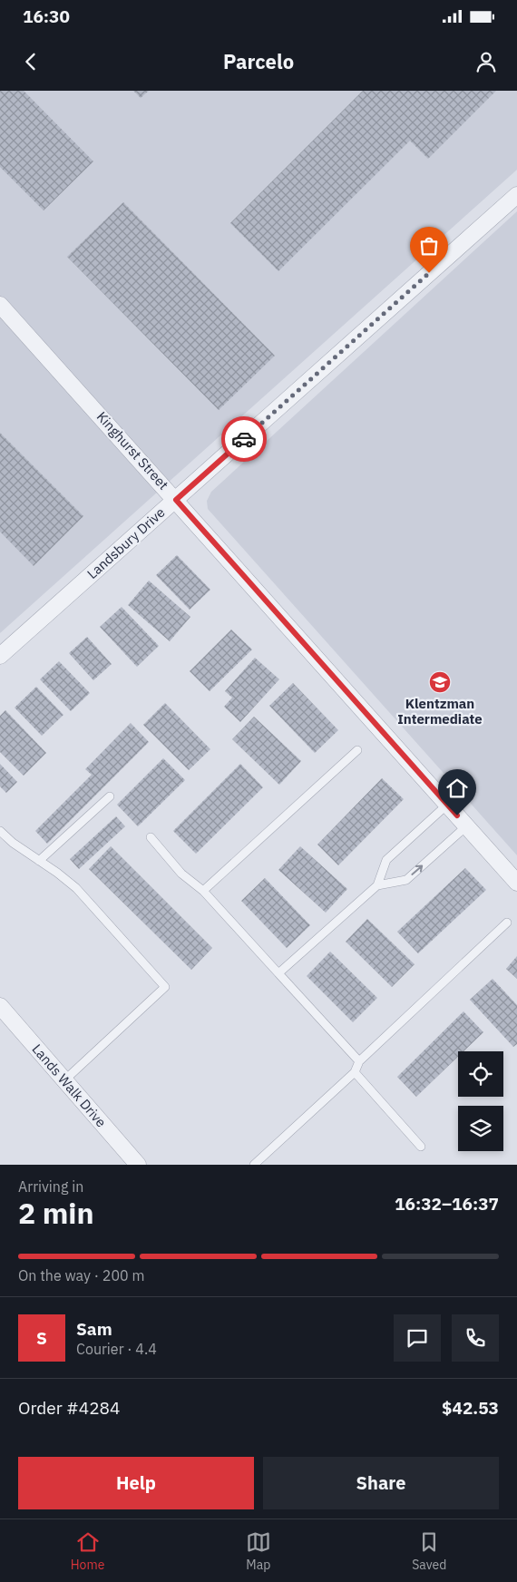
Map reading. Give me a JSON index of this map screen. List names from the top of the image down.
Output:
{
  "streets": {
    "street": ["Kinghurst Street", "Landsbury Drive", "Lands Walk Drive"]
  },
  "crossings": [
    ["Kinghurst Street", "Landsbury Drive"]
  ],
  "places": {
    "school or university": ["Klentzman Intermediate"]
  },
  "page": {
    "status": "16:30",
    "header": "Parcelo",
    "heading": ["2 min", "Arriving in", "16:32–16:37"],
    "panel": [
      "Sam",
      "Courier · 4.4",
      "Order #4284",
      "$42.53"
    ],
    "bar": "On the way · 200 m",
    "round": "S",
    "buttons": ["Help", "Share"],
    "tabs": ["Home", "Map", "Saved"]
  }
}
